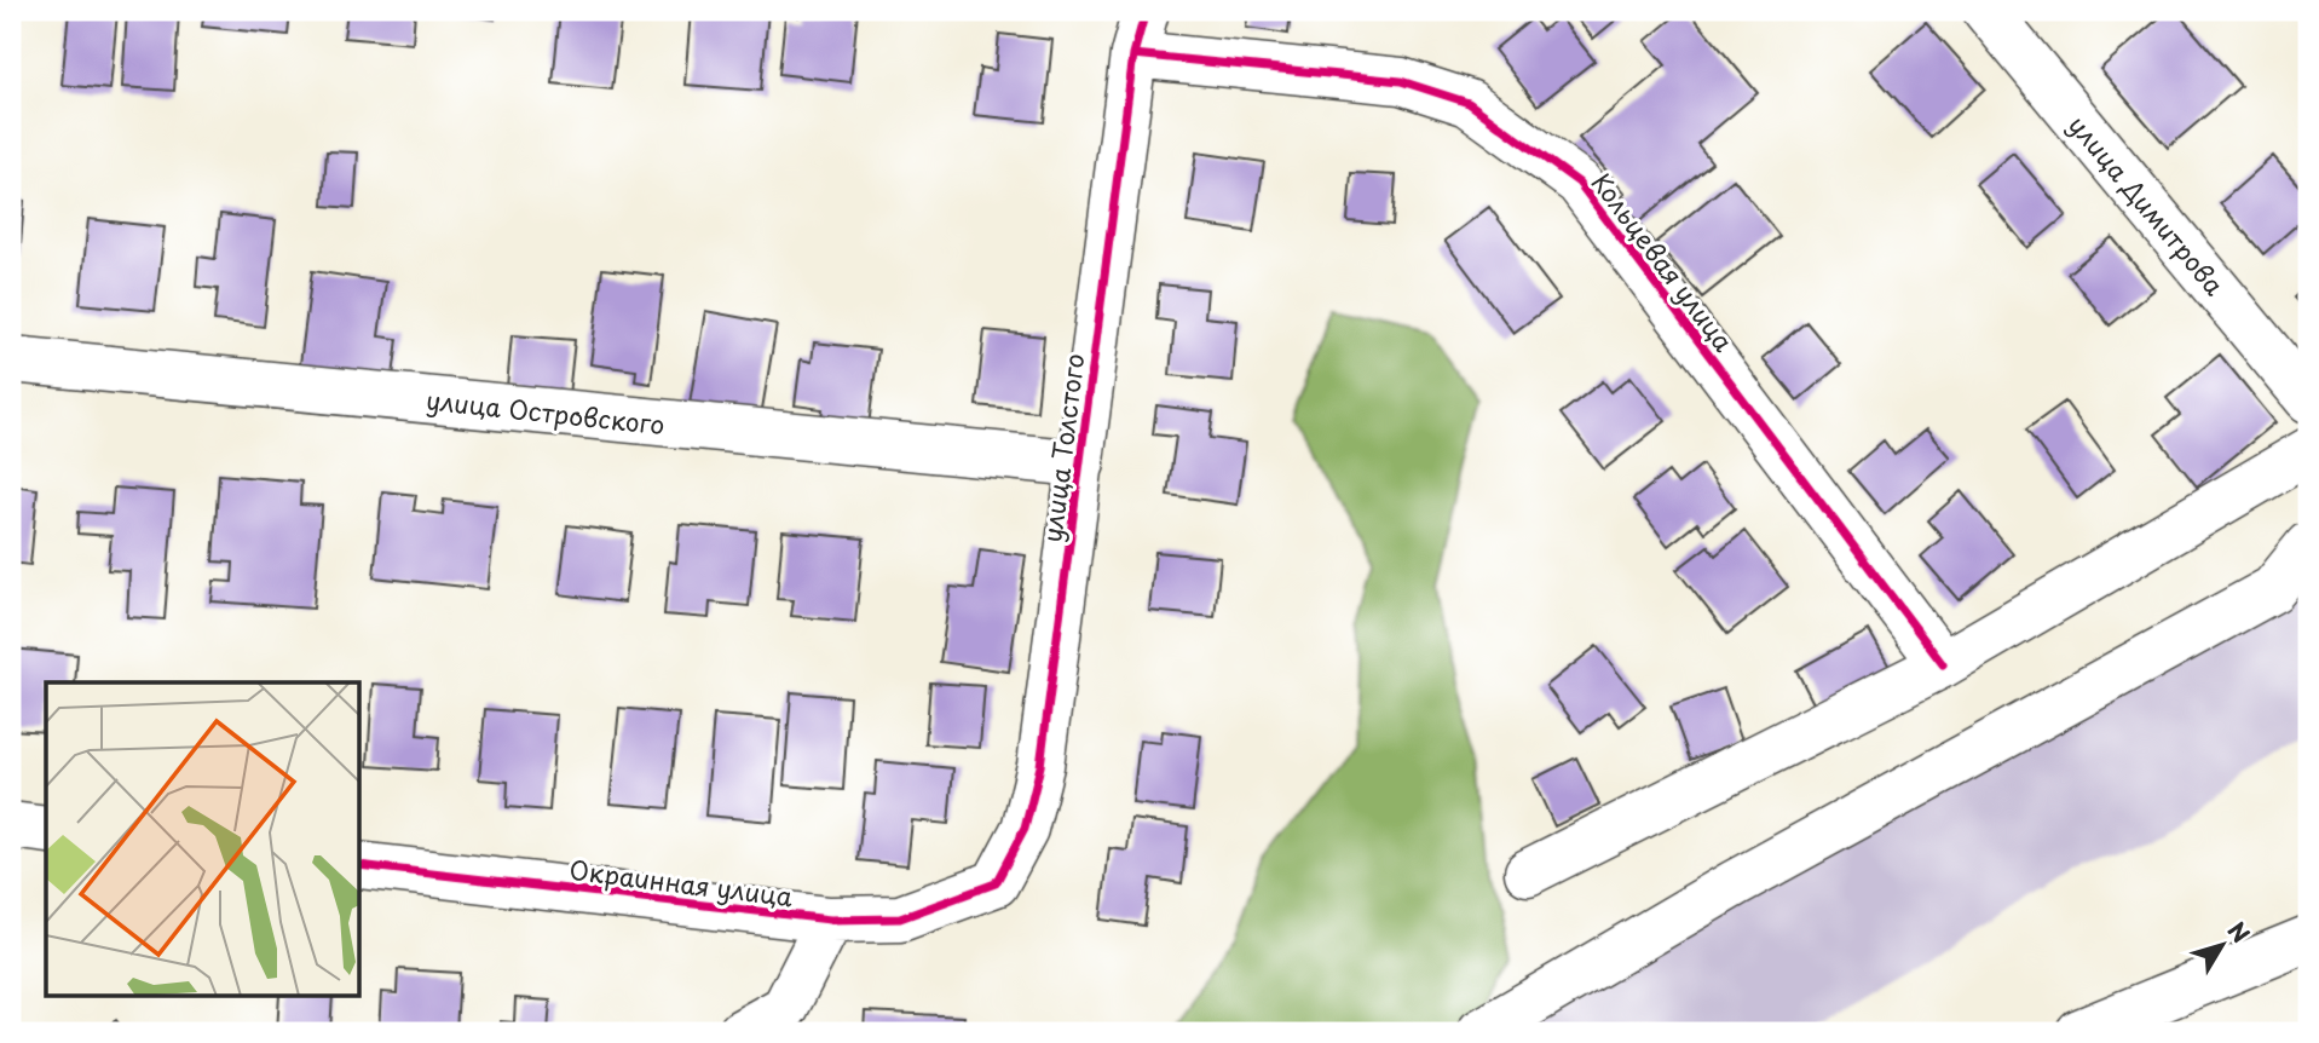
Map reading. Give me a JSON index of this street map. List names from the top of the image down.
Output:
{
  "streets": {
    "street": [
      "улица Димитрова",
      "Кольцевая улица",
      "улица Островского",
      "улица Толстого",
      "Окраинная улица"
    ]
  },
  "crossings": [
    ["Кольцевая улица", "улица Толстого"],
    ["улица Островского", "улица Толстого"],
    ["улица Толстого", "Окраинная улица"]
  ],
  "north": "top right"
}
